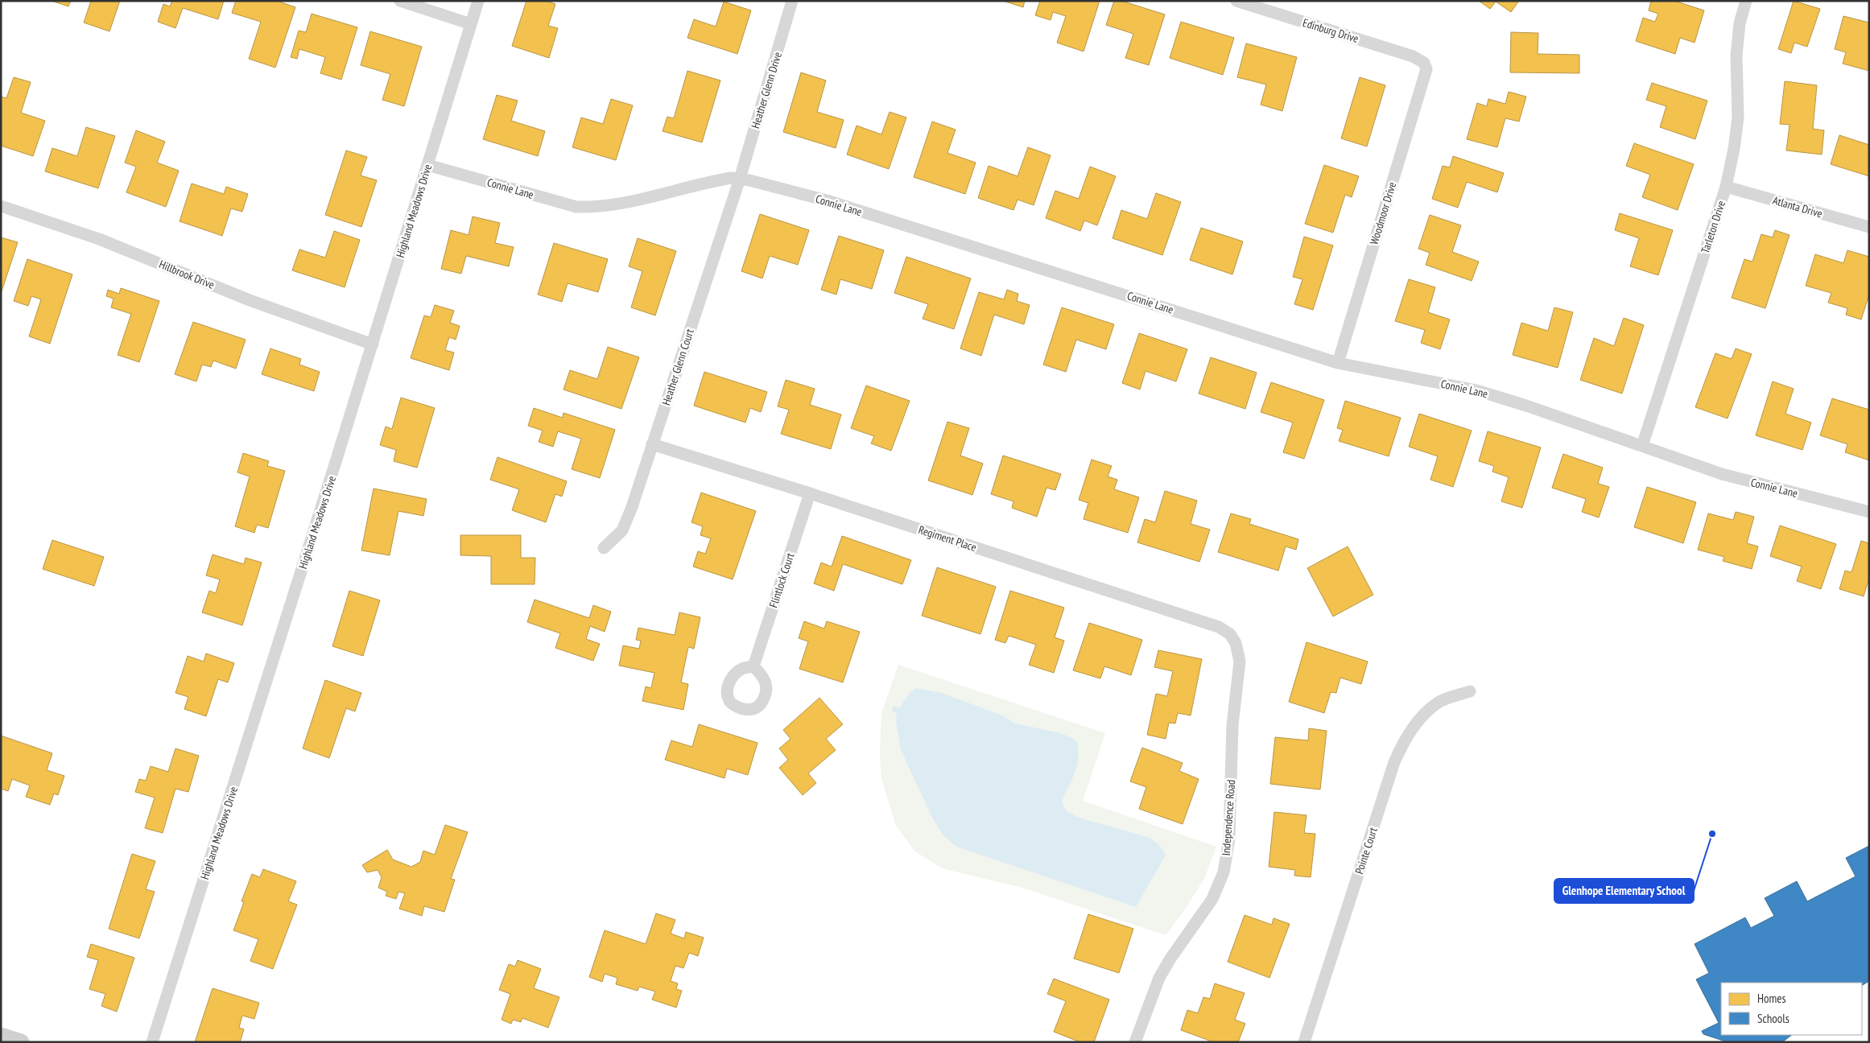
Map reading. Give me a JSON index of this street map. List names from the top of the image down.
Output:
{
  "streets": {
    "street": [
      "Edinburg Drive",
      "Heather Glenn Drive",
      "Connie Lane",
      "Atlanta Drive",
      "Highland Meadows Drive",
      "Woodmoor Drive",
      "Tarleton Drive",
      "Hillbrook Drive",
      "Heather Glenn Court",
      "Regiment Place",
      "Flintlock Court",
      "Independence Road",
      "Pointe Court"
    ]
  },
  "crossings": [
    ["Edinburg Drive", "Woodmoor Drive"],
    ["Heather Glenn Drive", "Connie Lane"],
    ["Heather Glenn Drive", "Heather Glenn Court"],
    ["Connie Lane", "Highland Meadows Drive"],
    ["Connie Lane", "Woodmoor Drive"],
    ["Connie Lane", "Tarleton Drive"],
    ["Connie Lane", "Heather Glenn Court"],
    ["Atlanta Drive", "Tarleton Drive"],
    ["Highland Meadows Drive", "Hillbrook Drive"],
    ["Heather Glenn Court", "Regiment Place"],
    ["Regiment Place", "Flintlock Court"],
    ["Regiment Place", "Independence Road"]
  ],
  "places": ["Glenhope Elementary School"],
  "legend": ["Homes", "Schools"]
}
